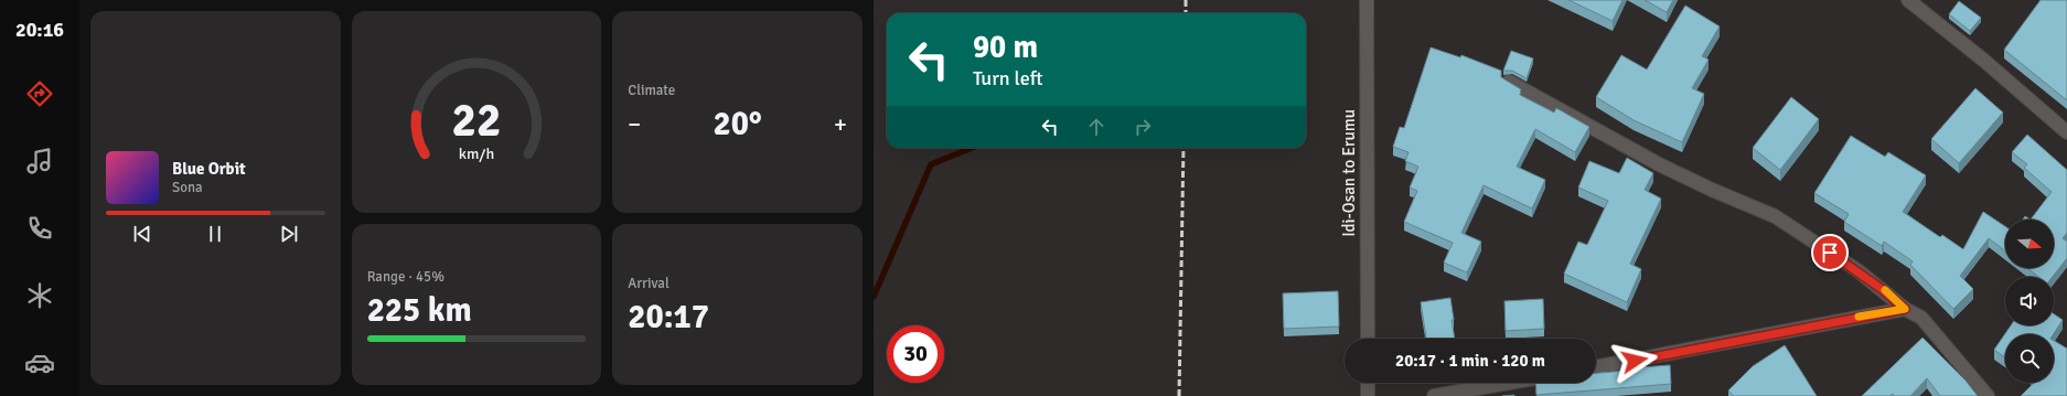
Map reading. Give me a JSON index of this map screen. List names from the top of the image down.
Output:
{
  "streets": {
    "street": ["Idi-Osan to Erumu"]
  },
  "north": "right",
  "page": {
    "tabs": "20:16",
    "tile": [
      "Climate",
      ["Range · 45%", "225 km"],
      ["Arrival", "20:17"]
    ],
    "turn": ["90 m", "Turn left"],
    "heat": ["−", "20°", "+"],
    "song": ["Blue Orbit", "Sona"],
    "limit": "30",
    "trip": "20:17 · 1 min · 120 m",
    "gauge": ["22", "km/h"]
  }
}
